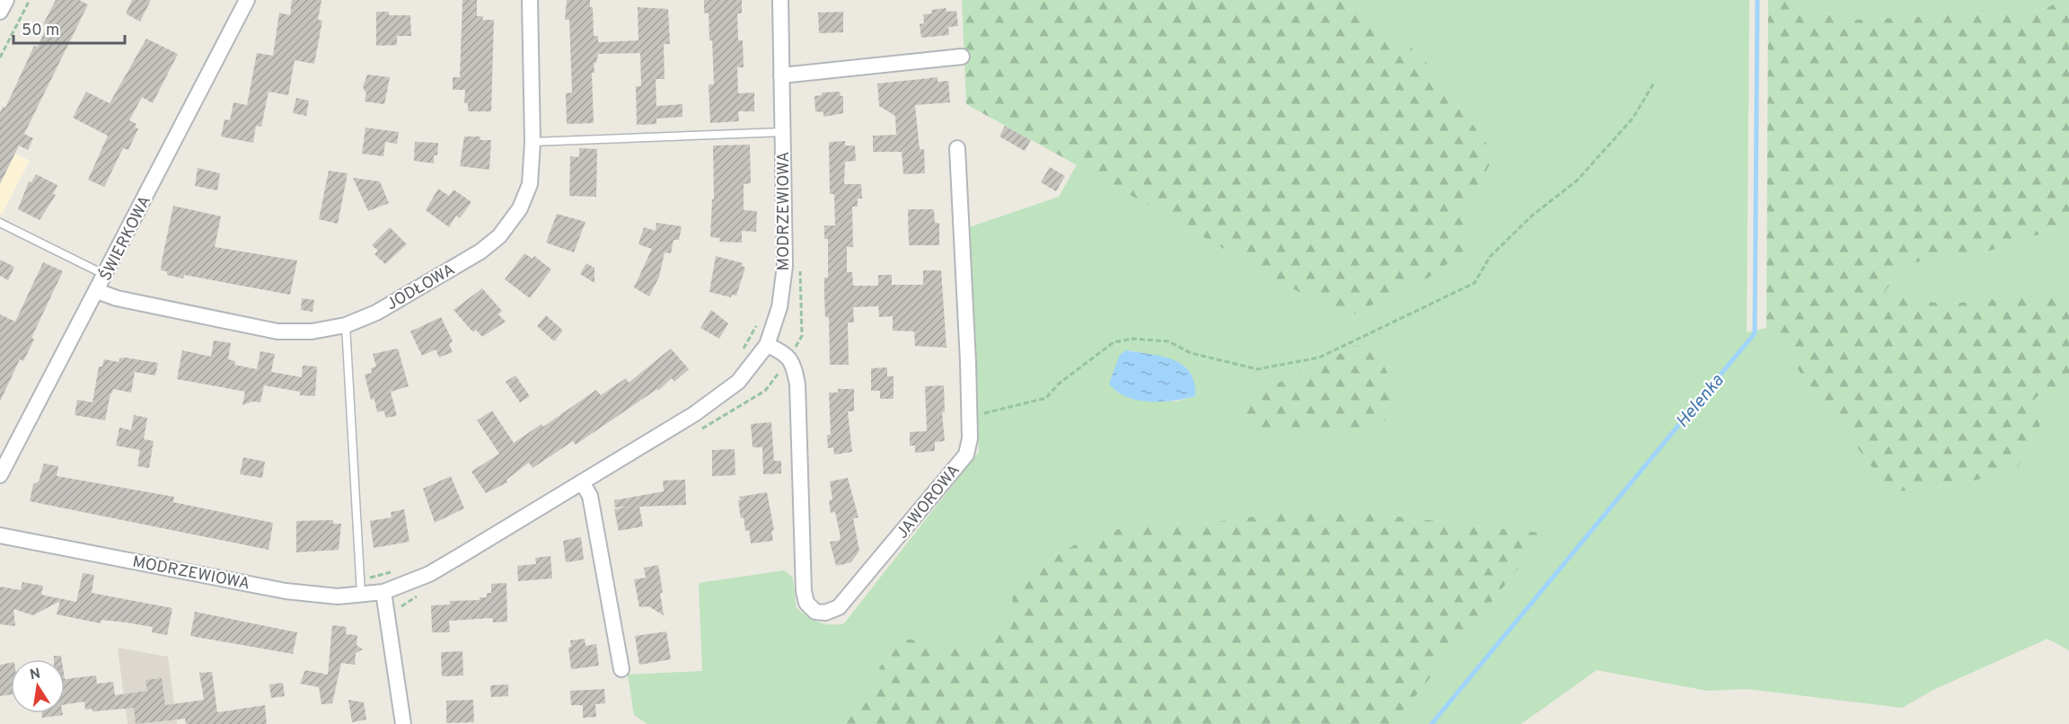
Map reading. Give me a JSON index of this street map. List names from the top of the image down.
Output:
{
  "streets": {
    "street": [
      "MODRZEWIOWA",
      "ŚWIERKOWA",
      "JODŁOWA",
      "JAWOROWA"
    ]
  },
  "crossings": [
    ["MODRZEWIOWA", "JAWOROWA"],
    ["ŚWIERKOWA", "JODŁOWA"]
  ],
  "water": ["Helenka"],
  "scale_bar": "50 m",
  "north": "top"
}
